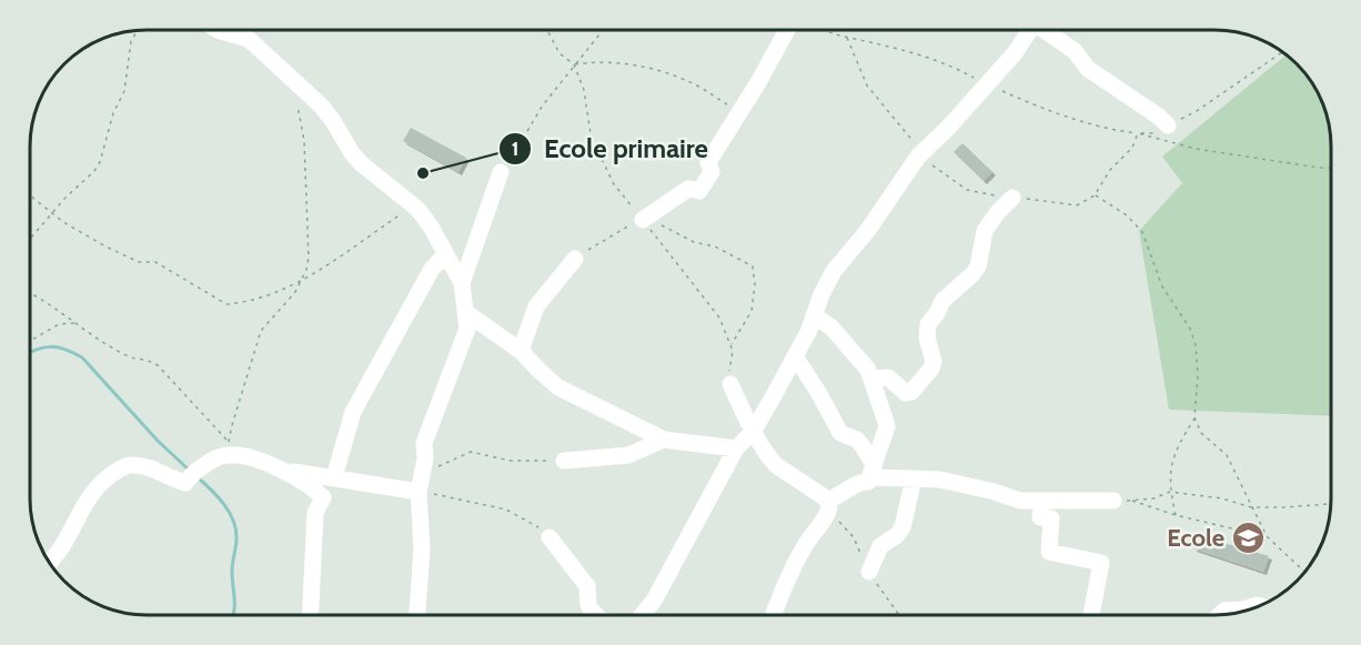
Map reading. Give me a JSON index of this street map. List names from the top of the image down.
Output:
{
  "places": {
    "other": ["Ecole primaire"],
    "school or university": ["Ecole"]
  }
}
